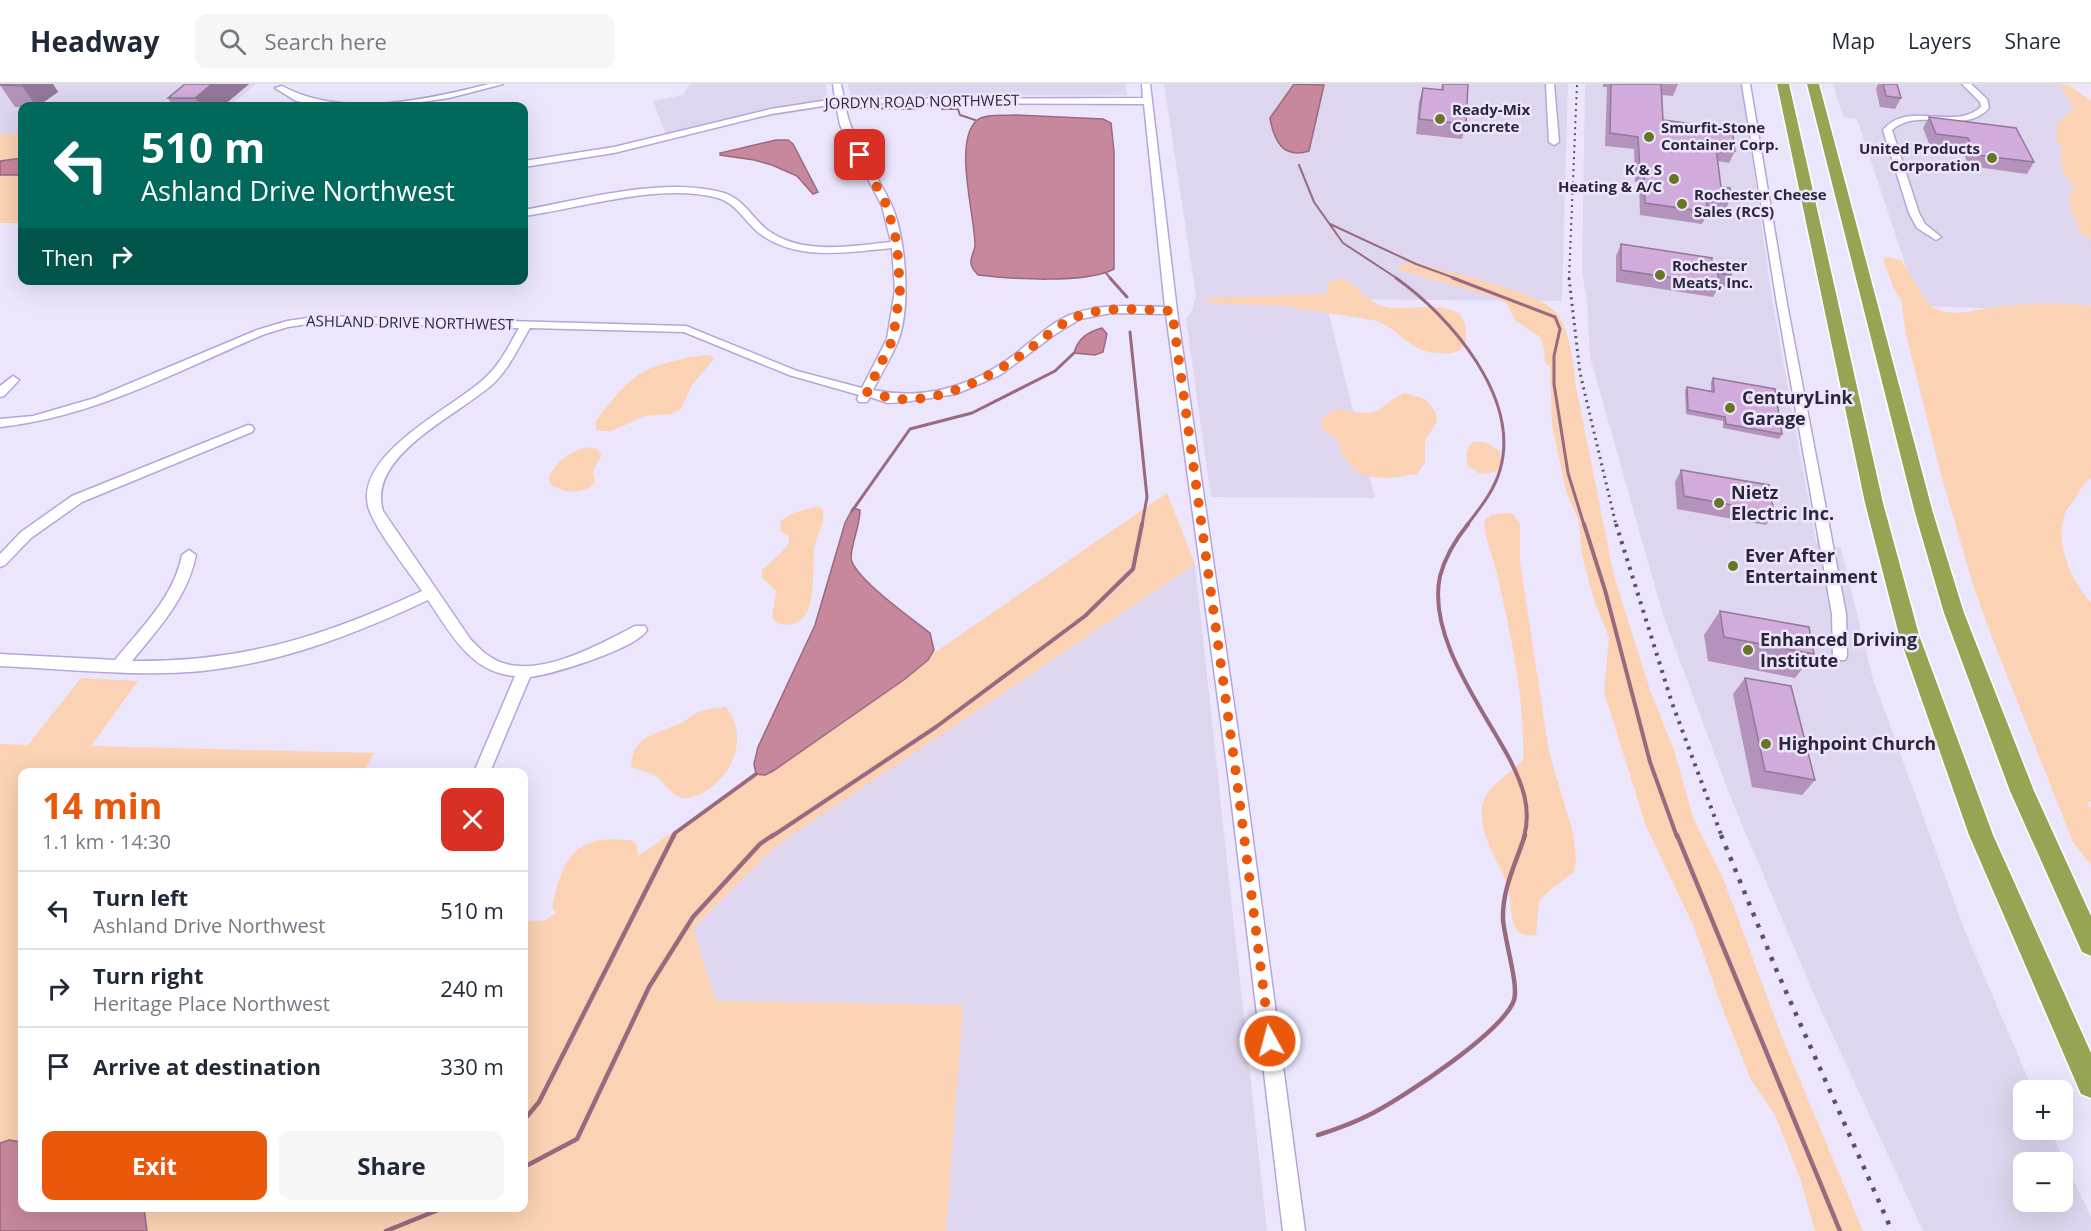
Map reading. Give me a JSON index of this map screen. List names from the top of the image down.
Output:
{
  "streets": {
    "street": ["JORDYN ROAD NORTHWEST", "ASHLAND DRIVE NORTHWEST"]
  },
  "places": [
    "Ready-Mix Concrete",
    "Smurfit-Stone Container Corp.",
    "United Products Corporation",
    "K & S Heating & A/C",
    "Rochester Cheese Sales (RCS)",
    "Rochester Meats, Inc.",
    "CenturyLink Garage",
    "Nietz Electric Inc.",
    "Ever After Entertainment",
    "Enhanced Driving Institute",
    "Highpoint Church"
  ],
  "page": {
    "header": "Headway",
    "search": "Search here",
    "nav": ["Map", "Layers", "Share"],
    "turn": ["510 m", "Ashland Drive Northwest"],
    "then": "Then",
    "heading": ["14 min", "1.1 km · 14:30"],
    "list": [
      {
        "name": "Turn left",
        "note": "Ashland Drive Northwest",
        "value": "510 m"
      },
      {
        "name": "Turn right",
        "note": "Heritage Place Northwest",
        "value": "240 m"
      },
      {
        "name": "Arrive at destination",
        "value": "330 m"
      }
    ],
    "map_buttons": ["+", "−"],
    "buttons": ["Exit", "Share"]
  }
}
